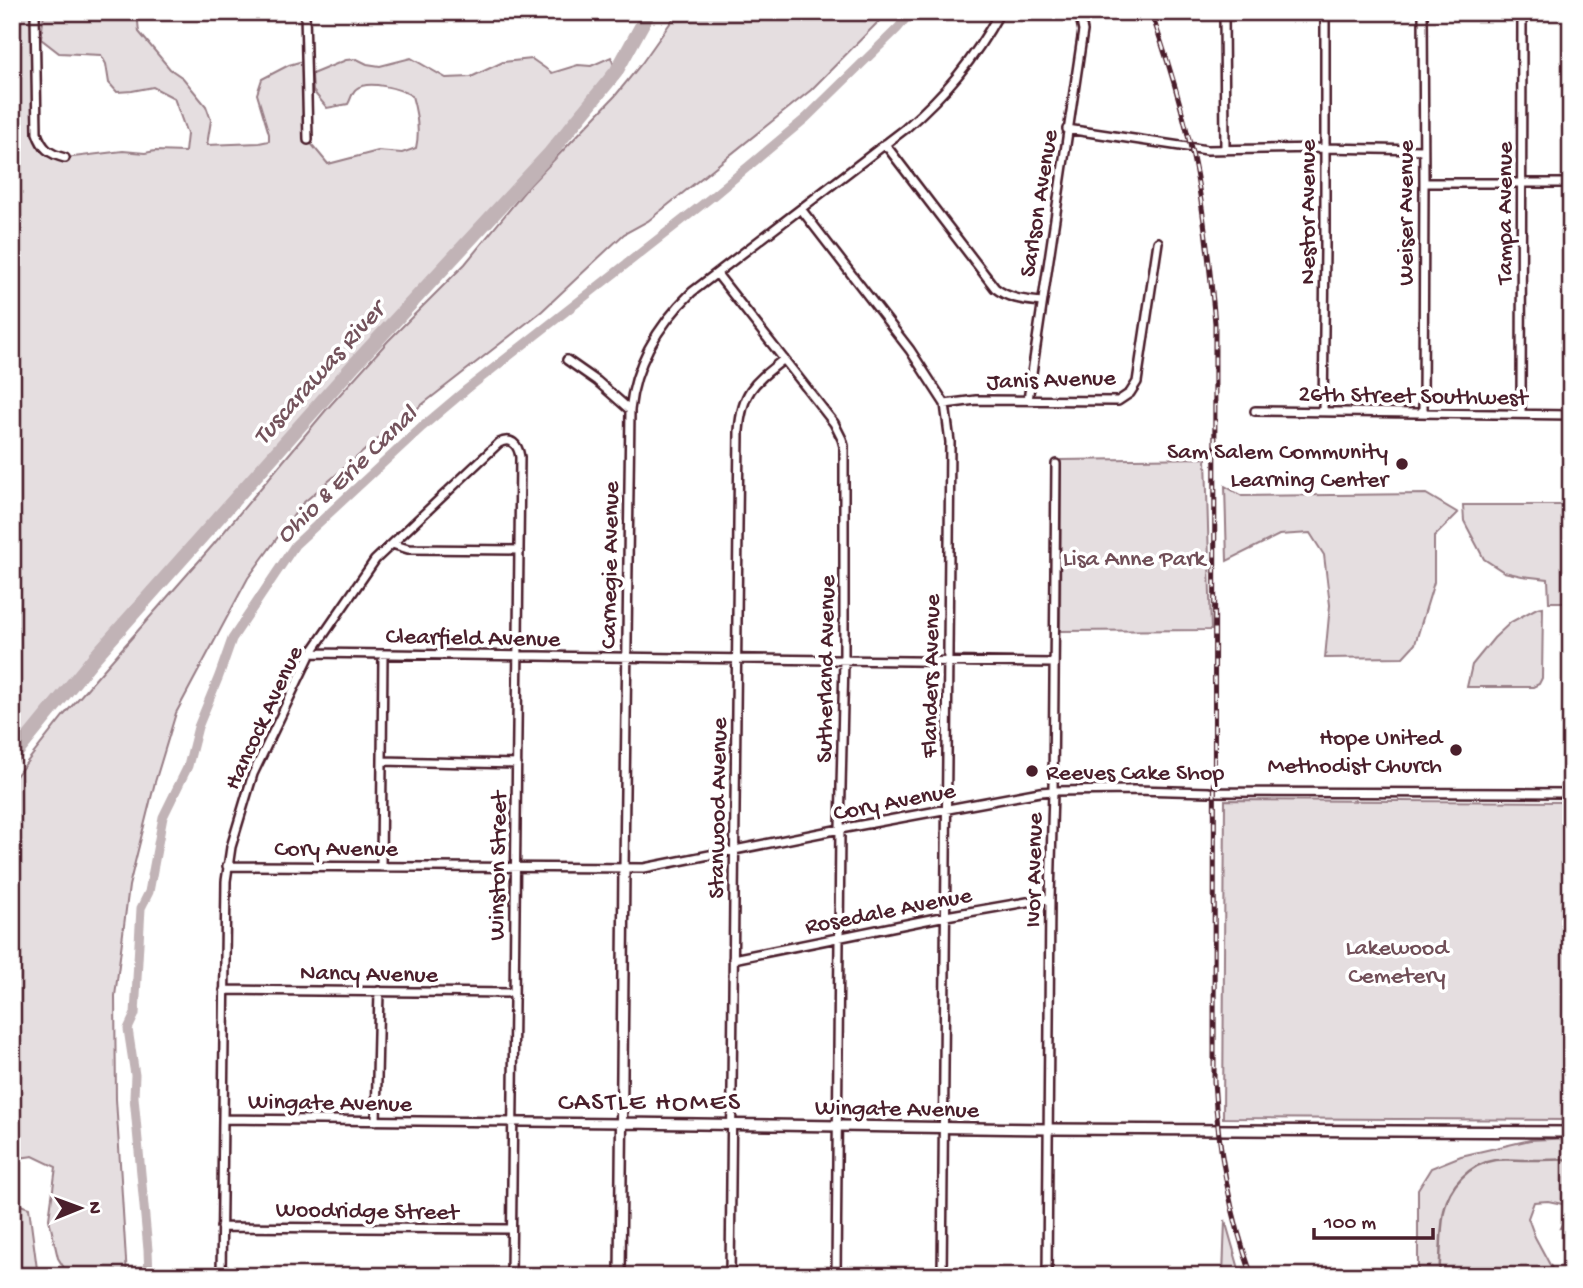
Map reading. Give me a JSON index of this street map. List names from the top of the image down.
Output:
{
  "streets": {
    "street": [
      "Sarlson Avenue",
      "Nestor Avenue",
      "Weiser Avenue",
      "Tampa Avenue",
      "Janis Avenue",
      "26th Street Southwest",
      "Carnegie Avenue",
      "Clearfield Avenue",
      "Sutherland Avenue",
      "Flanders Avenue",
      "Hancock Avenue",
      "Cory Avenue",
      "Stanwood Avenue",
      "Winston Street",
      "Ivor Avenue",
      "Rosedale Avenue",
      "Nancy Avenue",
      "Wingate Avenue",
      "Woodridge Street"
    ]
  },
  "crossings": [
    ["Sarlson Avenue", "Janis Avenue"],
    ["Nestor Avenue", "26th Street Southwest"],
    ["Weiser Avenue", "26th Street Southwest"],
    ["Tampa Avenue", "26th Street Southwest"],
    ["Janis Avenue", "Flanders Avenue"],
    ["Carnegie Avenue", "Clearfield Avenue"],
    ["Carnegie Avenue", "Sutherland Avenue"],
    ["Carnegie Avenue", "Flanders Avenue"],
    ["Carnegie Avenue", "Cory Avenue"],
    ["Carnegie Avenue", "Wingate Avenue"],
    ["Clearfield Avenue", "Sutherland Avenue"],
    ["Clearfield Avenue", "Flanders Avenue"],
    ["Clearfield Avenue", "Hancock Avenue"],
    ["Clearfield Avenue", "Stanwood Avenue"],
    ["Clearfield Avenue", "Winston Street"],
    ["Clearfield Avenue", "Ivor Avenue"],
    ["Sutherland Avenue", "Cory Avenue"],
    ["Sutherland Avenue", "Stanwood Avenue"],
    ["Sutherland Avenue", "Rosedale Avenue"],
    ["Sutherland Avenue", "Wingate Avenue"],
    ["Flanders Avenue", "Cory Avenue"],
    ["Flanders Avenue", "Rosedale Avenue"],
    ["Flanders Avenue", "Wingate Avenue"],
    ["Hancock Avenue", "Cory Avenue"],
    ["Hancock Avenue", "Winston Street"],
    ["Hancock Avenue", "Nancy Avenue"],
    ["Hancock Avenue", "Wingate Avenue"],
    ["Hancock Avenue", "Woodridge Street"],
    ["Cory Avenue", "Stanwood Avenue"],
    ["Cory Avenue", "Winston Street"],
    ["Cory Avenue", "Ivor Avenue"],
    ["Stanwood Avenue", "Rosedale Avenue"],
    ["Stanwood Avenue", "Wingate Avenue"],
    ["Winston Street", "Nancy Avenue"],
    ["Winston Street", "Wingate Avenue"],
    ["Winston Street", "Woodridge Street"],
    ["Ivor Avenue", "Rosedale Avenue"],
    ["Ivor Avenue", "Wingate Avenue"]
  ],
  "districts": ["CASTLE HOMES"],
  "water": ["Tuscarawas River", "Ohio & Erie Canal"],
  "parks": ["Lisa Anne Park", "Lakewood Cemetery"],
  "places": ["Sam Salem Community Learning Center", "Hope United Methodist Church", "Reeves Cake Shop"],
  "scale_bar": "100 m",
  "north": "right"
}
